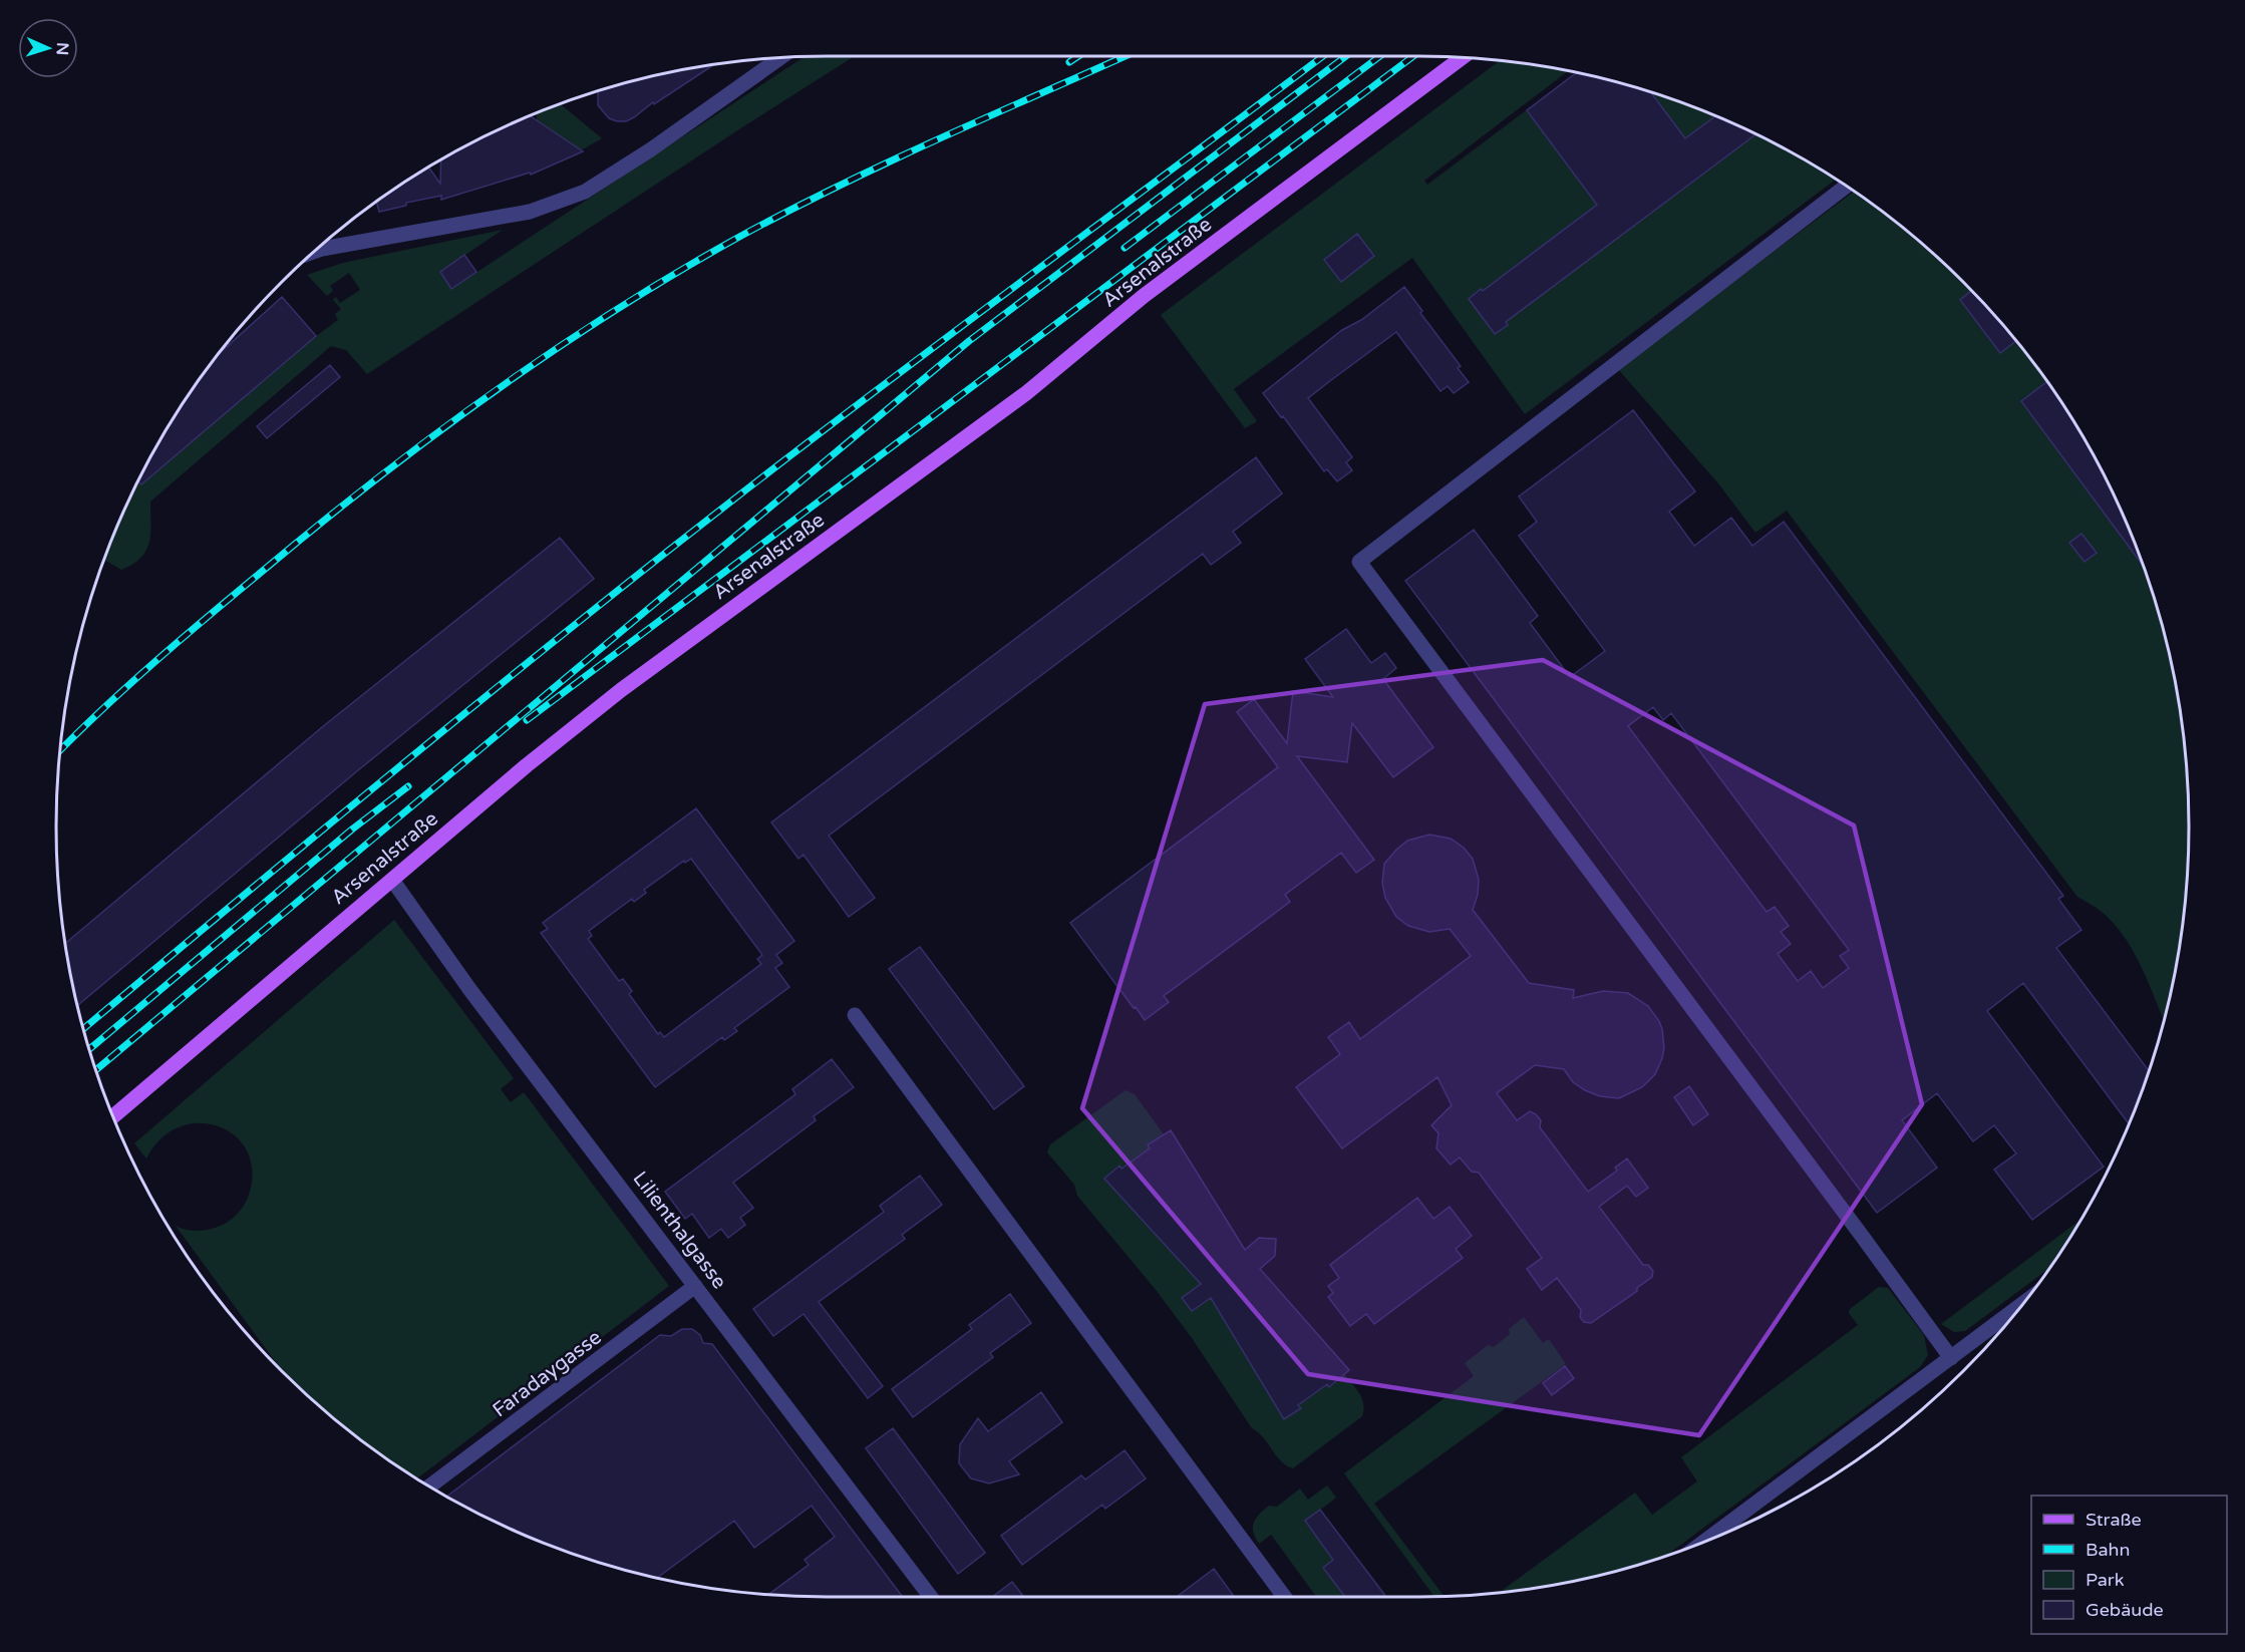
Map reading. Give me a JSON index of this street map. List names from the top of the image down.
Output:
{
  "streets": {
    "main road": ["Arsenalstraße"],
    "street": ["Lilienthalgasse", "Faradaygasse"]
  },
  "crossings": [
    ["Arsenalstraße", "Lilienthalgasse"],
    ["Lilienthalgasse", "Faradaygasse"]
  ],
  "legend": [
    "Straße",
    "Bahn",
    "Park",
    "Gebäude"
  ],
  "north": "right"
}
